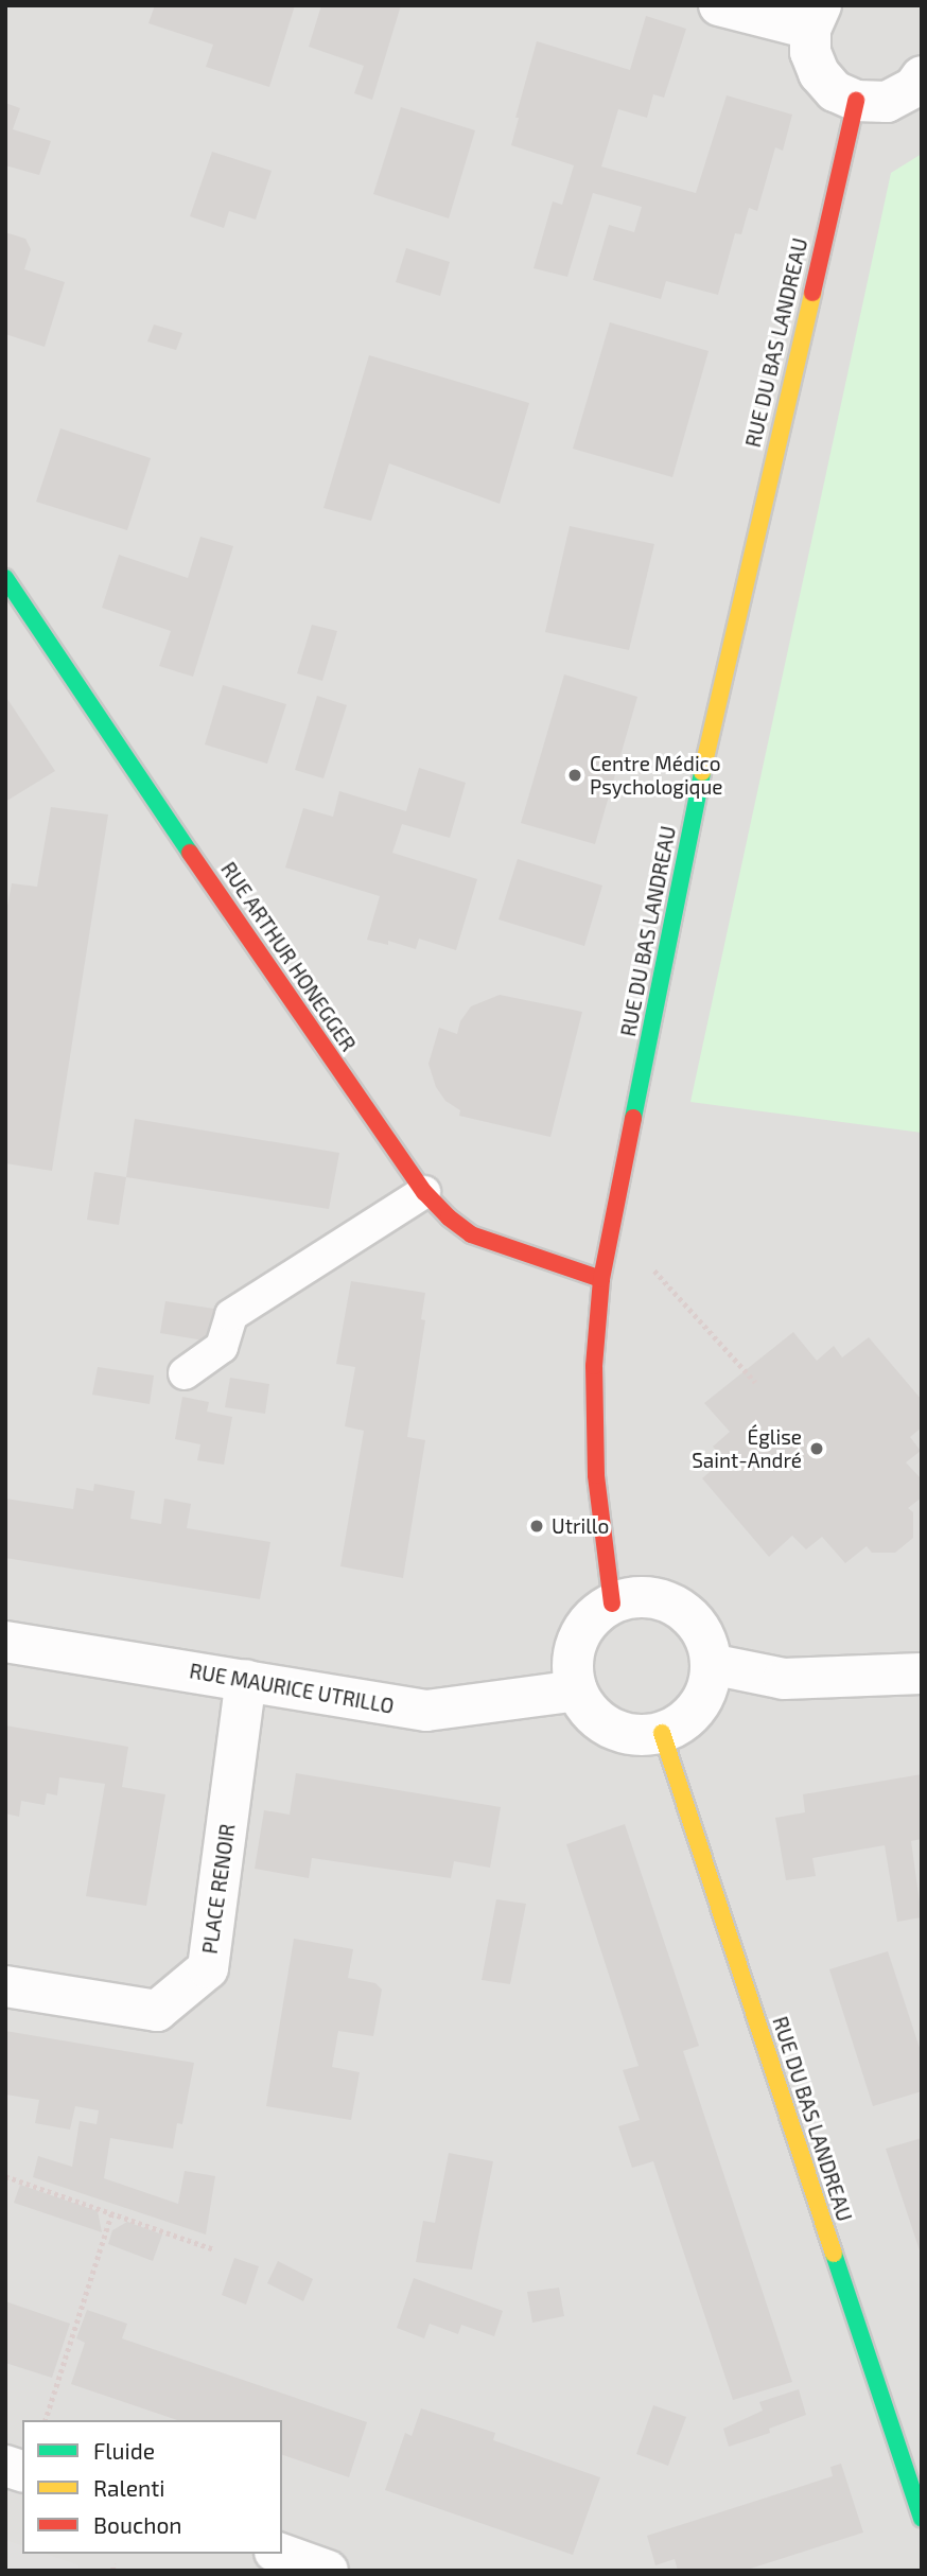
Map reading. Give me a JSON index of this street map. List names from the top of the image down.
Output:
{
  "streets": {
    "street": [
      "RUE DU BAS LANDREAU",
      "RUE ARTHUR HONEGGER",
      "RUE MAURICE UTRILLO",
      "PLACE RENOIR"
    ]
  },
  "crossings": [
    ["RUE DU BAS LANDREAU", "RUE ARTHUR HONEGGER"],
    ["RUE DU BAS LANDREAU", "RUE MAURICE UTRILLO"],
    ["RUE MAURICE UTRILLO", "PLACE RENOIR"]
  ],
  "places": ["Centre Médico Psychologique", "Église Saint-André", "Utrillo"],
  "legend": ["Fluide", "Ralenti", "Bouchon"]
}
